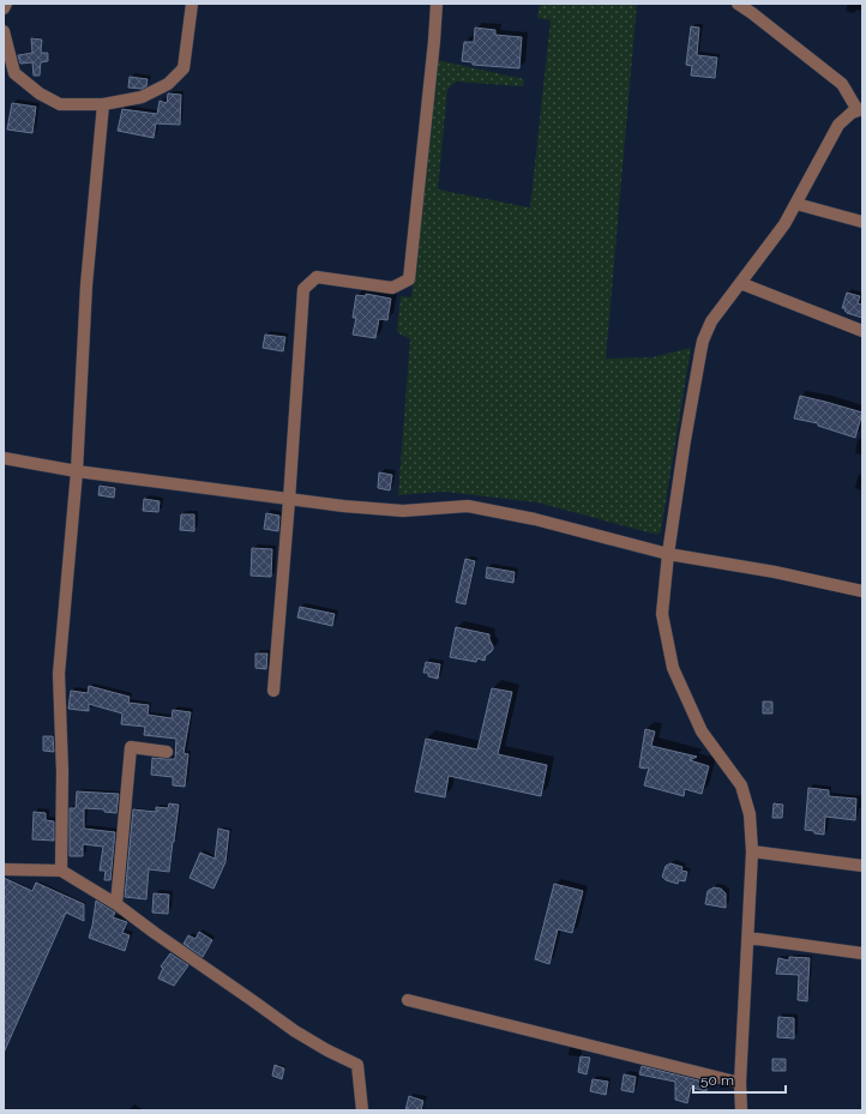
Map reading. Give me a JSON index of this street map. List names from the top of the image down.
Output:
{
  "scale_bar": "50 m"
}
